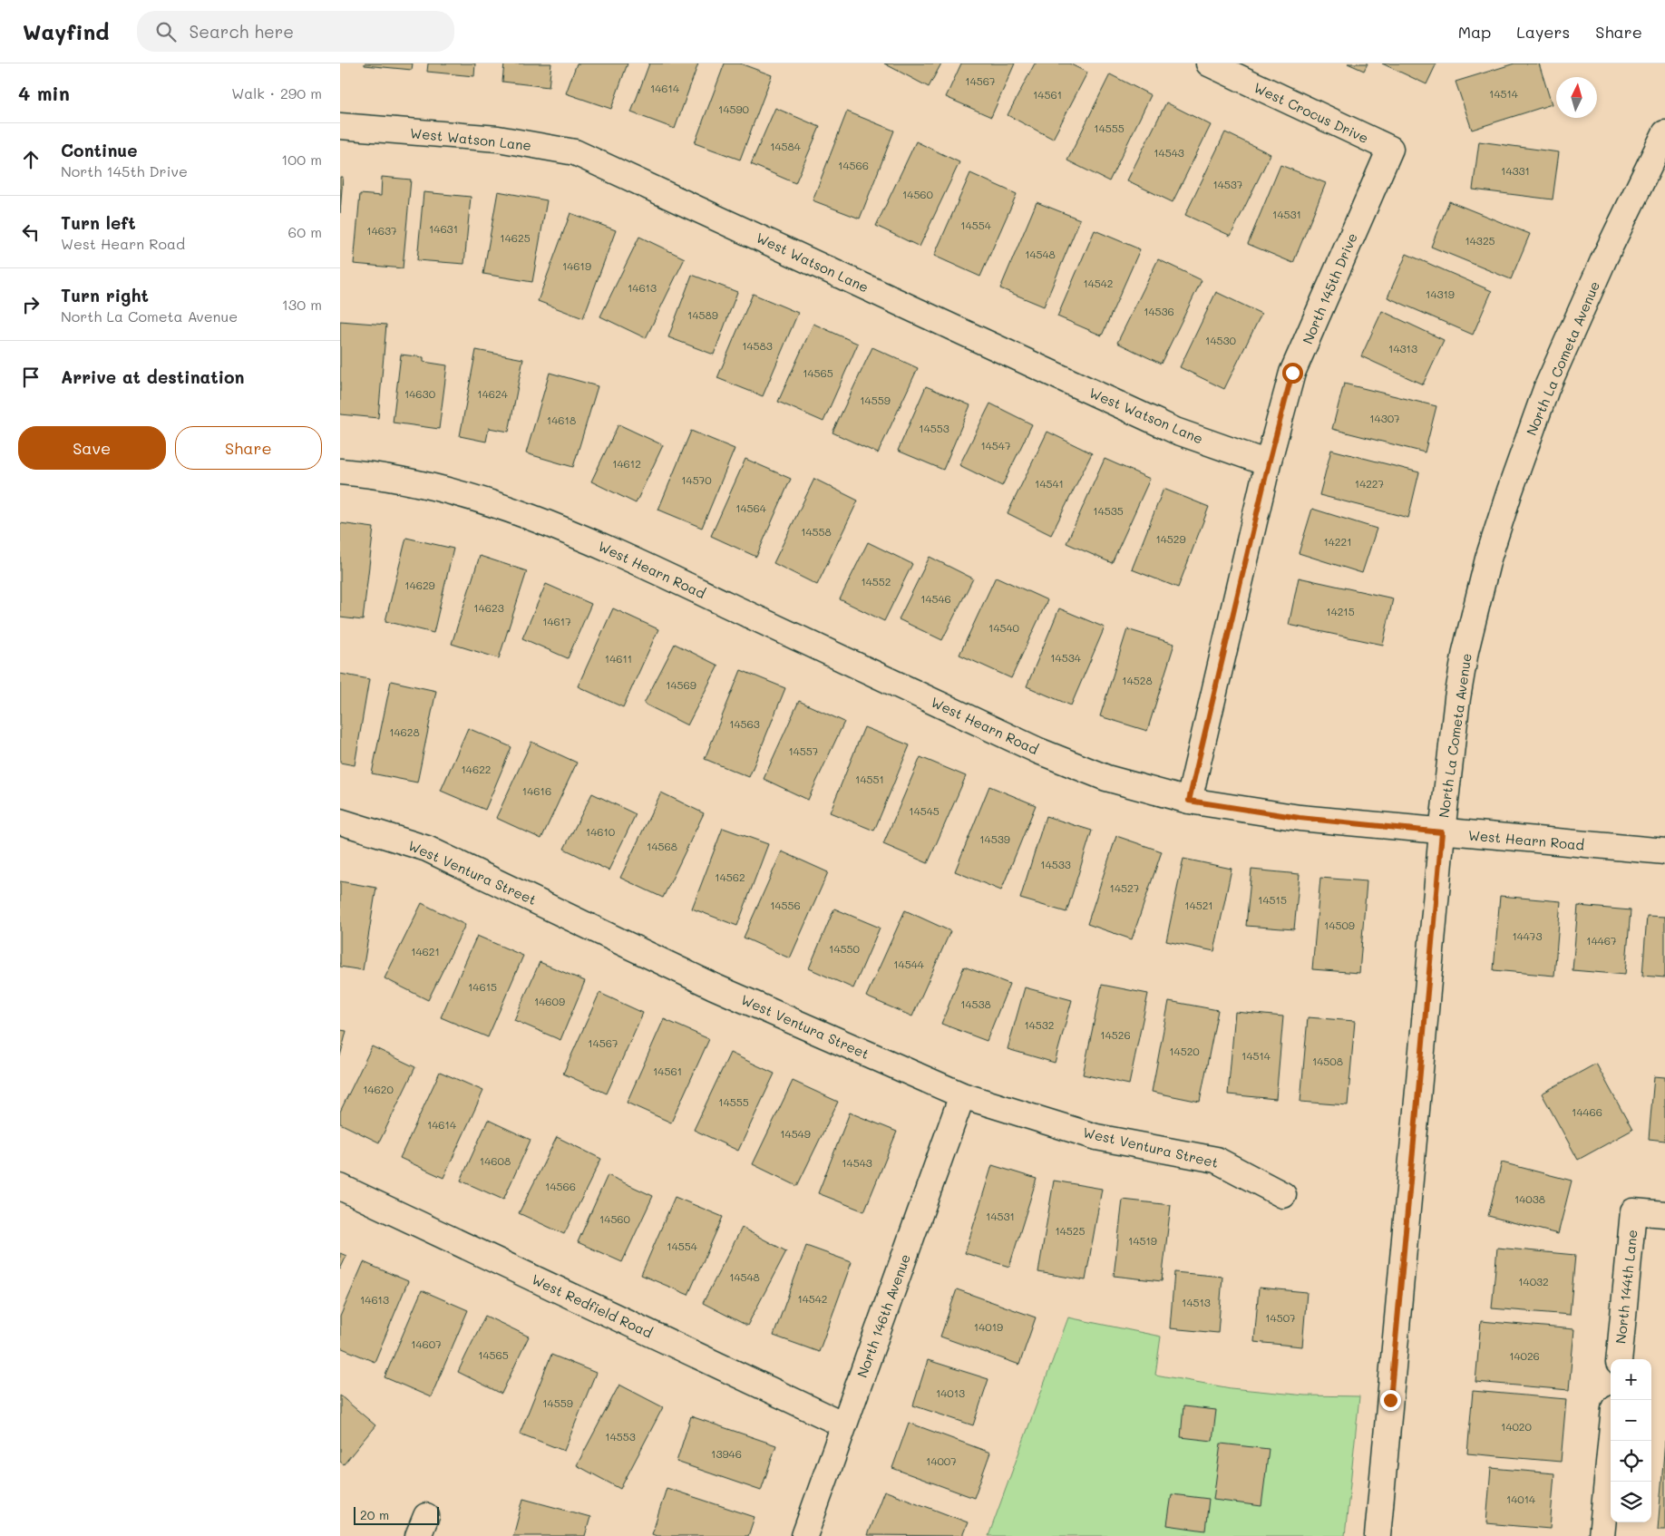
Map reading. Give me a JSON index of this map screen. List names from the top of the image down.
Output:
{
  "streets": {
    "street": [
      "West Crocus Drive",
      "West Watson Lane",
      "North 145th Drive",
      "North La Cometa Avenue",
      "West Hearn Road",
      "West Ventura Street",
      "North 144th Lane",
      "West Redfield Road",
      "North 146th Avenue"
    ]
  },
  "crossings": [
    ["West Crocus Drive", "North 145th Drive"],
    ["West Watson Lane", "North 145th Drive"],
    ["North 145th Drive", "West Hearn Road"],
    ["North La Cometa Avenue", "West Hearn Road"],
    ["West Ventura Street", "North 146th Avenue"],
    ["West Redfield Road", "North 146th Avenue"]
  ],
  "house_numbers": [
    "14567",
    "14614",
    "14514",
    "14561",
    "14590",
    "14555",
    "14584",
    "14543",
    "14566",
    "14331",
    "14537",
    "14560",
    "14531",
    "14554",
    "14631",
    "14637",
    "14625",
    "14325",
    "14548",
    "14619",
    "14542",
    "14613",
    "14319",
    "14536",
    "14589",
    "14530",
    "14583",
    "14313",
    "14565",
    "14630",
    "14624",
    "14559",
    "14307",
    "14618",
    "14553",
    "14547",
    "14612",
    "14570",
    "14541",
    "14227",
    "14564",
    "14535",
    "14558",
    "14529",
    "14221",
    "14552",
    "14629",
    "14546",
    "14623",
    "14215",
    "14617",
    "14540",
    "14534",
    "14611",
    "14528",
    "14569",
    "14563",
    "14628",
    "14557",
    "14622",
    "14551",
    "14616",
    "14545",
    "14610",
    "14539",
    "14568",
    "14533",
    "14562",
    "14527",
    "14515",
    "14556",
    "14521",
    "14509",
    "14473",
    "14467",
    "14550",
    "14621",
    "14544",
    "14615",
    "14609",
    "14538",
    "14532",
    "14526",
    "14567",
    "14520",
    "14514",
    "14508",
    "14561",
    "14620",
    "14555",
    "14466",
    "14614",
    "14549",
    "14608",
    "14543",
    "14566",
    "14038",
    "14531",
    "14560",
    "14525",
    "14519",
    "14554",
    "14548",
    "14032",
    "14542",
    "14613",
    "14513",
    "14507",
    "14019",
    "14607",
    "14565",
    "14026",
    "14013",
    "14559",
    "14020",
    "14553",
    "13946",
    "14007",
    "14014"
  ],
  "scale_bar": "20 m",
  "north": "top",
  "page": {
    "header": "Wayfind",
    "search": "Search here",
    "nav": ["Map", "Layers", "Share"],
    "heading": ["4 min", "Walk · 290 m"],
    "list": [
      ["Continue", "North 145th Drive", "100 m"],
      ["Turn left", "West Hearn Road", "60 m"],
      ["Turn right", "North La Cometa Avenue", "130 m"],
      "Arrive at destination"
    ],
    "buttons": ["Save", "Share"],
    "map_buttons": ["+", "−"],
    "scale": "20 m"
  }
}
